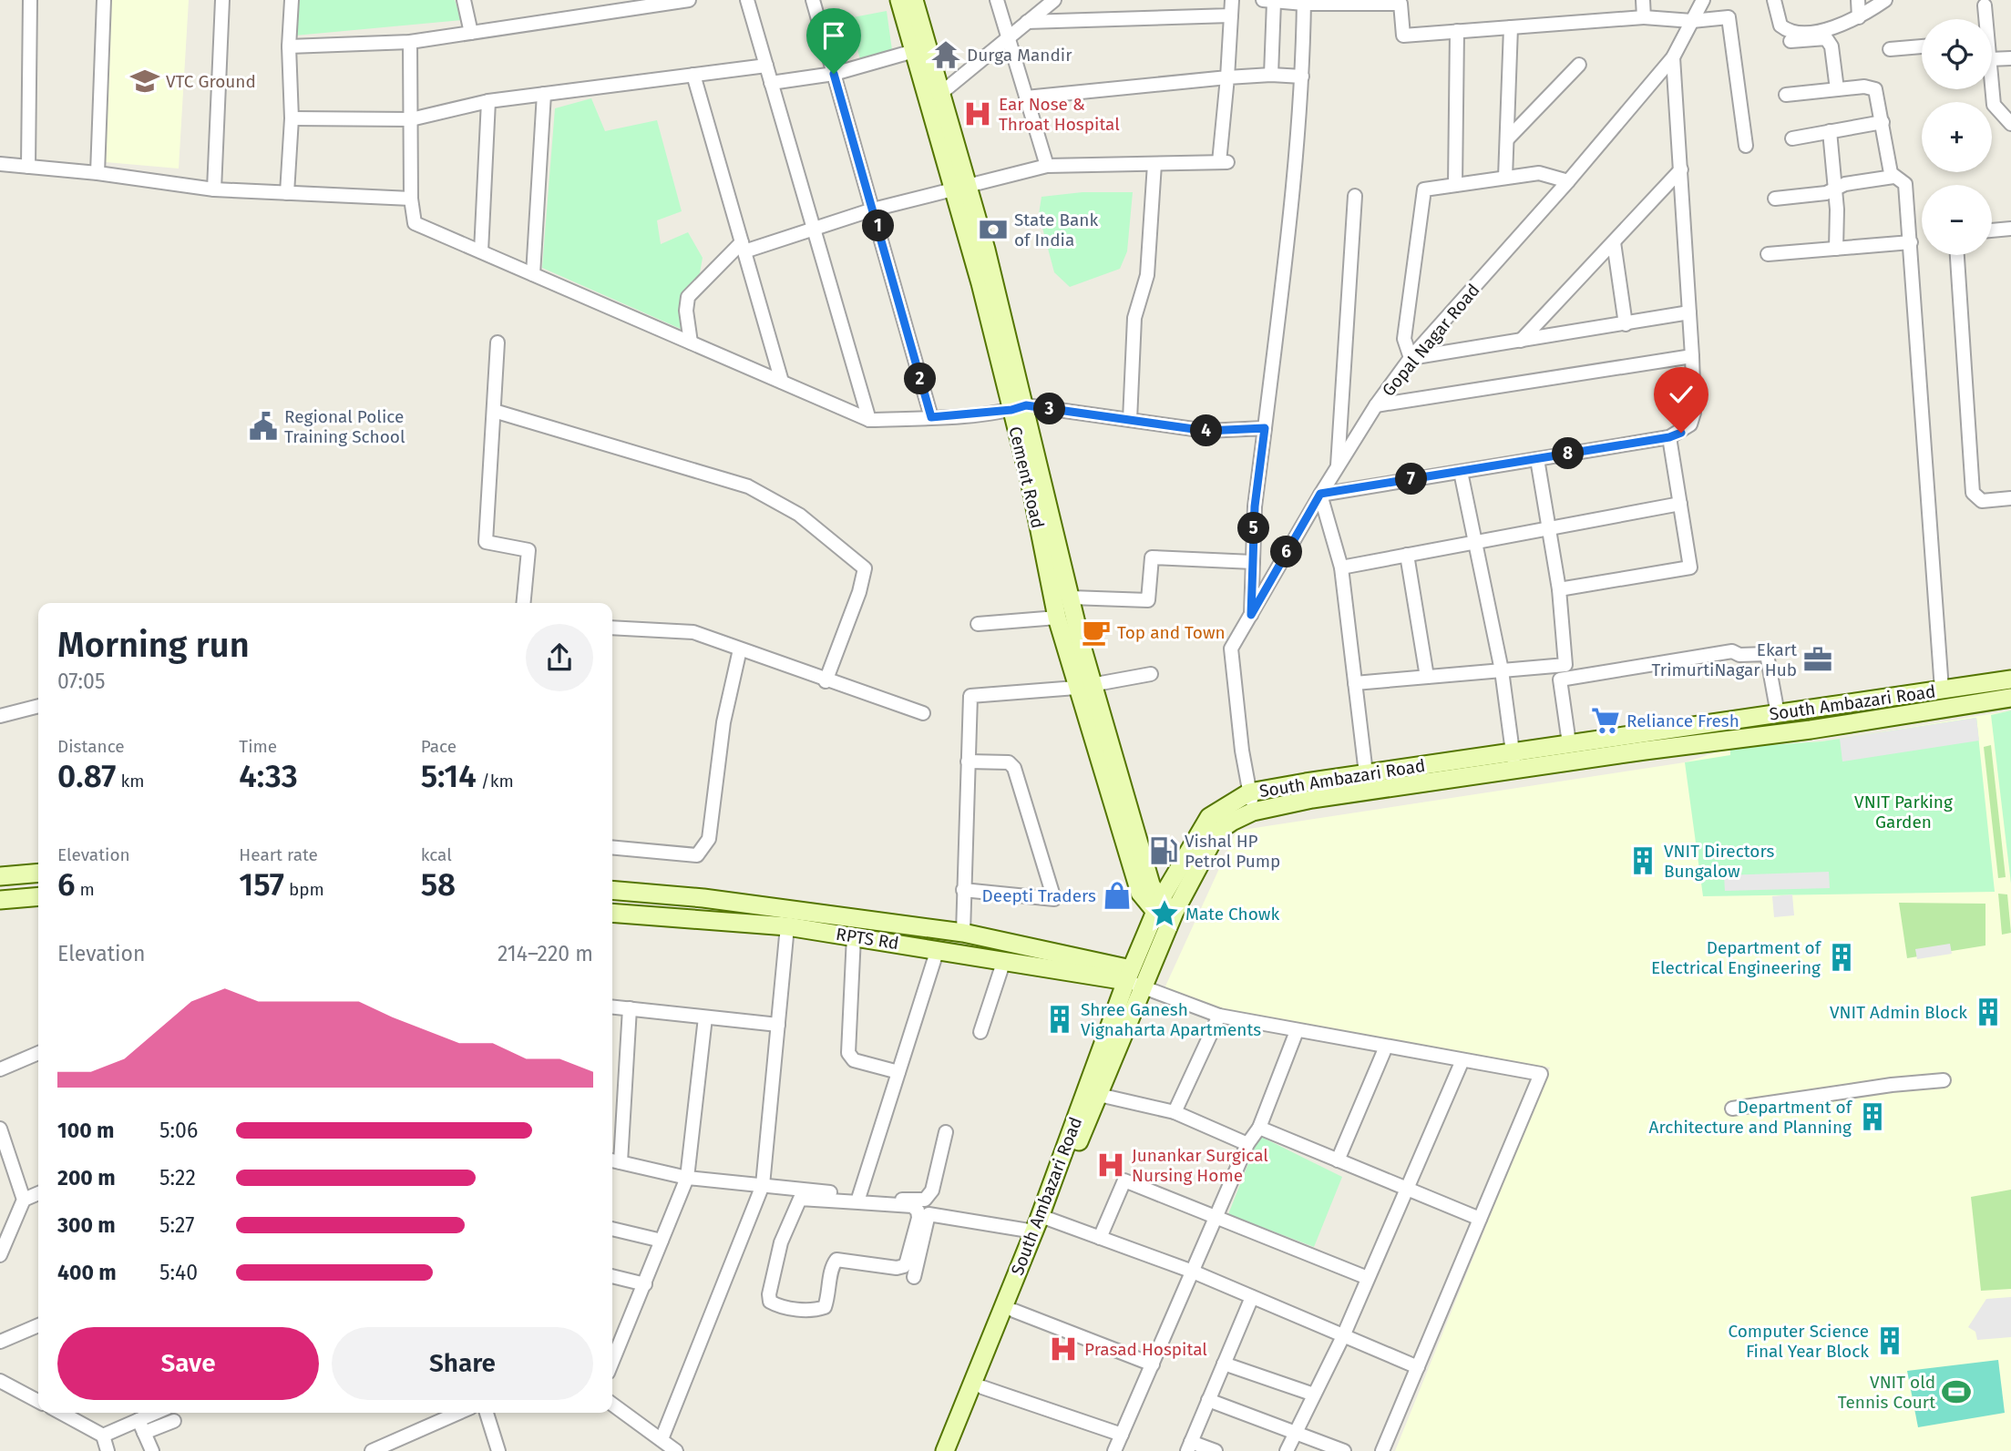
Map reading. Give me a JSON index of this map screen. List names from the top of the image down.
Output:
{
  "streets": {
    "main road": ["Cement Road", "South Ambazari Road", "RPTS Rd"],
    "street": ["Gopal Nagar Road"]
  },
  "crossings": [
    ["Gopal Nagar Road", "South Ambazari Road"],
    ["Cement Road", "South Ambazari Road"],
    ["South Ambazari Road", "RPTS Rd"]
  ],
  "parks": ["VNIT Parking Garden"],
  "places": {
    "temple": ["Durga Mandir"],
    "school or university": ["VTC Ground"],
    "hospital": ["Ear Nose & Throat Hospital", "Junankar Surgical Nursing Home", "Prasad Hospital"],
    "bank": ["State Bank of India"],
    "public building": ["Regional Police Training School"],
    "cafe": ["Top and Town"],
    "office": ["Ekart TrimurtiNagar Hub"],
    "supermarket": ["Reliance Fresh"],
    "fuel station": ["Vishal HP Petrol Pump"],
    "building": [
      "VNIT Directors Bungalow",
      "Department of Electrical Engineering",
      "VNIT Admin Block",
      "Shree Ganesh Vignaharta Apartments",
      "Department of Architecture and Planning",
      "Computer Science Final Year Block"
    ],
    "shop": ["Deepti Traders"],
    "place": ["Mate Chowk"],
    "sports": ["VNIT old Tennis Court"]
  },
  "page": {
    "map_buttons": ["+", "−"],
    "pins": [
      "1",
      "2",
      "3",
      "4",
      "8",
      "7",
      "5",
      "6"
    ],
    "heading": ["Morning run", "07:05"],
    "stats": [
      ["Distance", "0.87 km"],
      ["Time", "4:33"],
      ["Pace", "5:14 /km"],
      ["Elevation", "6 m"],
      ["Heart rate", "157 bpm"],
      ["kcal", "58"]
    ],
    "chart": ["Elevation", "214–220 m"],
    "list": [
      {
        "name": "100 m",
        "note": "5:06"
      },
      {
        "name": "200 m",
        "note": "5:22"
      },
      {
        "name": "300 m",
        "note": "5:27"
      },
      {
        "name": "400 m",
        "note": "5:40"
      }
    ],
    "buttons": ["Save", "Share"]
  }
}
